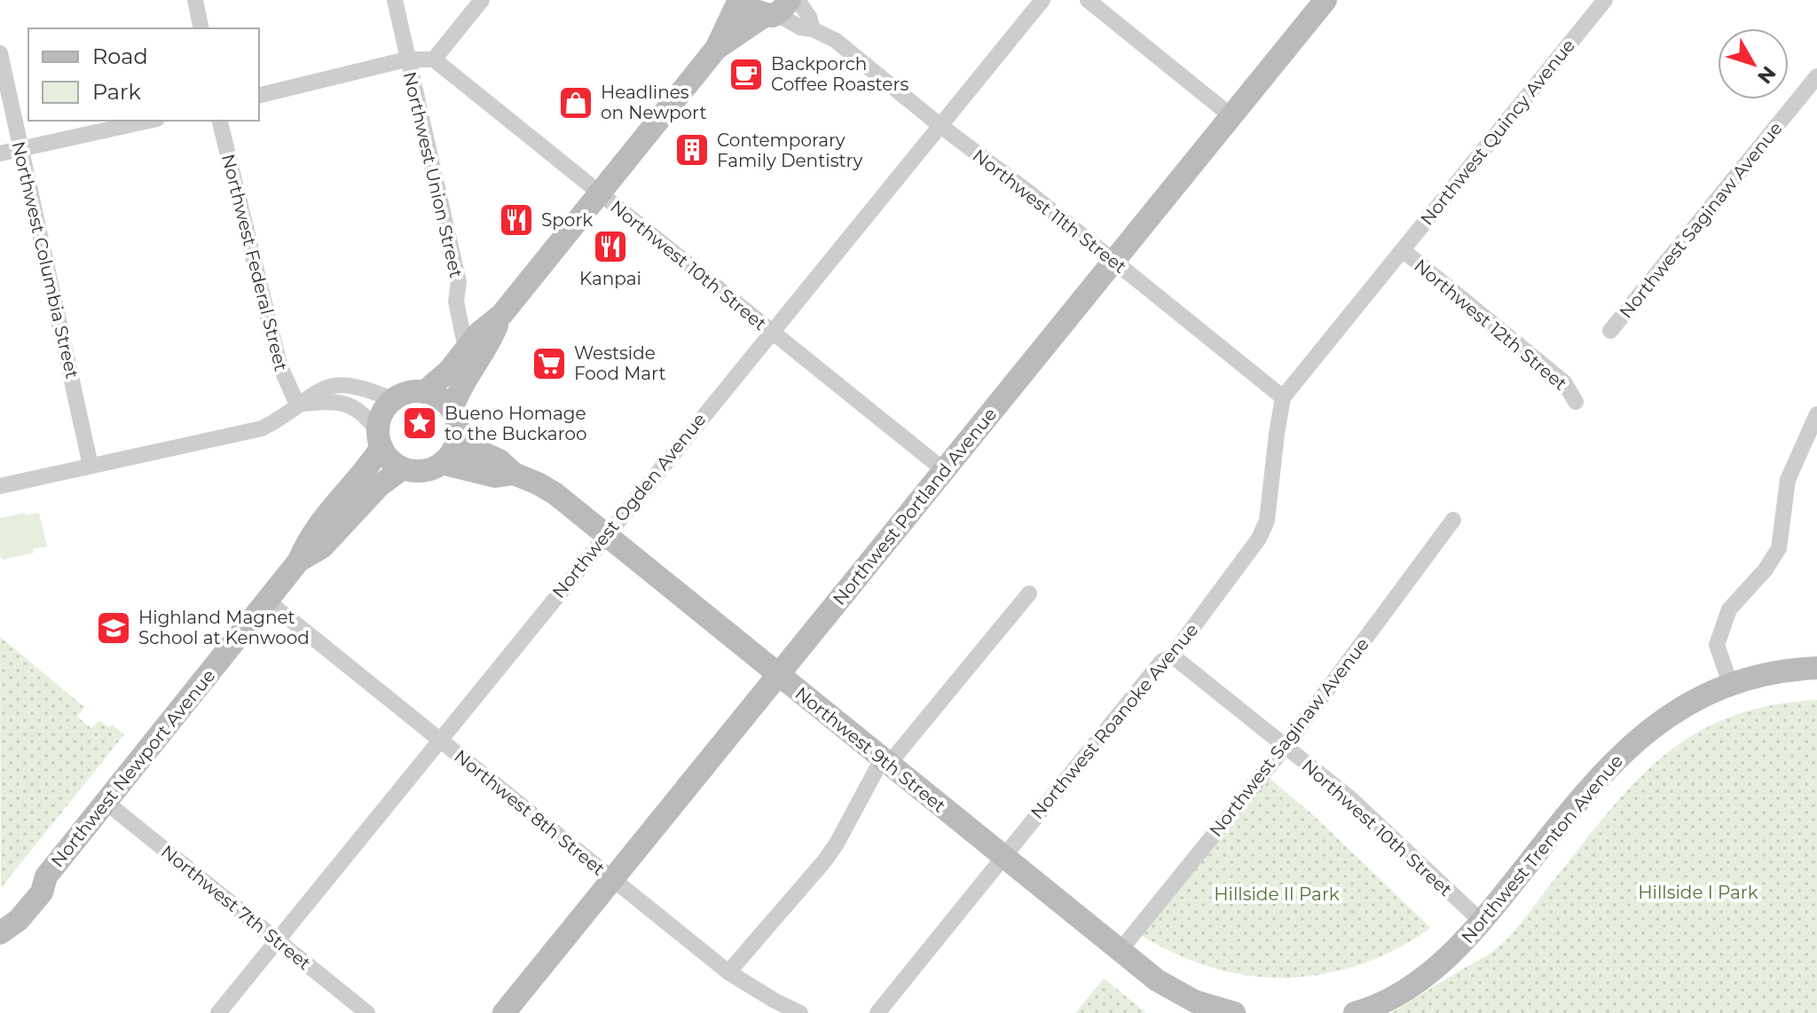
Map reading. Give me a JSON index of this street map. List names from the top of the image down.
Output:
{
  "streets": {
    "street": [
      "Northwest Quincy Avenue",
      "Northwest Union Street",
      "Northwest 11th Street",
      "Northwest Saginaw Avenue",
      "Northwest Columbia Street",
      "Northwest Federal Street",
      "Northwest 10th Street",
      "Northwest 12th Street",
      "Northwest Ogden Avenue",
      "Northwest Portland Avenue",
      "Northwest Roanoke Avenue",
      "Northwest 9th Street",
      "Northwest Newport Avenue",
      "Northwest 8th Street",
      "Northwest Trenton Avenue",
      "Northwest 7th Street"
    ]
  },
  "crossings": [
    ["Northwest Quincy Avenue", "Northwest 11th Street"],
    ["Northwest Quincy Avenue", "Northwest 12th Street"],
    ["Northwest Quincy Avenue", "Northwest Roanoke Avenue"],
    ["Northwest 11th Street", "Northwest Ogden Avenue"],
    ["Northwest 11th Street", "Northwest Portland Avenue"],
    ["Northwest 11th Street", "Northwest Roanoke Avenue"],
    ["Northwest Saginaw Avenue", "Northwest 10th Street"],
    ["Northwest Saginaw Avenue", "Northwest 9th Street"],
    ["Northwest 10th Street", "Northwest Ogden Avenue"],
    ["Northwest 10th Street", "Northwest Portland Avenue"],
    ["Northwest 10th Street", "Northwest Roanoke Avenue"],
    ["Northwest 10th Street", "Northwest Trenton Avenue"],
    ["Northwest Ogden Avenue", "Northwest 9th Street"],
    ["Northwest Ogden Avenue", "Northwest 8th Street"],
    ["Northwest Ogden Avenue", "Northwest 7th Street"],
    ["Northwest Portland Avenue", "Northwest 9th Street"],
    ["Northwest Portland Avenue", "Northwest 8th Street"],
    ["Northwest Roanoke Avenue", "Northwest 9th Street"],
    ["Northwest 9th Street", "Northwest Newport Avenue"],
    ["Northwest Newport Avenue", "Northwest 8th Street"],
    ["Northwest Newport Avenue", "Northwest 7th Street"]
  ],
  "parks": ["Hillside I Park", "Hillside II Park"],
  "places": {
    "cafe": ["Backporch Coffee Roasters"],
    "shop": ["Headlines on Newport"],
    "building": ["Contemporary Family Dentistry"],
    "restaurant": ["Spork", "Kanpai"],
    "supermarket": ["Westside Food Mart"],
    "place": ["Bueno Homage to the Buckaroo"],
    "school or university": ["Highland Magnet School at Kenwood"]
  },
  "legend": ["Road", "Park"],
  "north": "bottom right"
}
